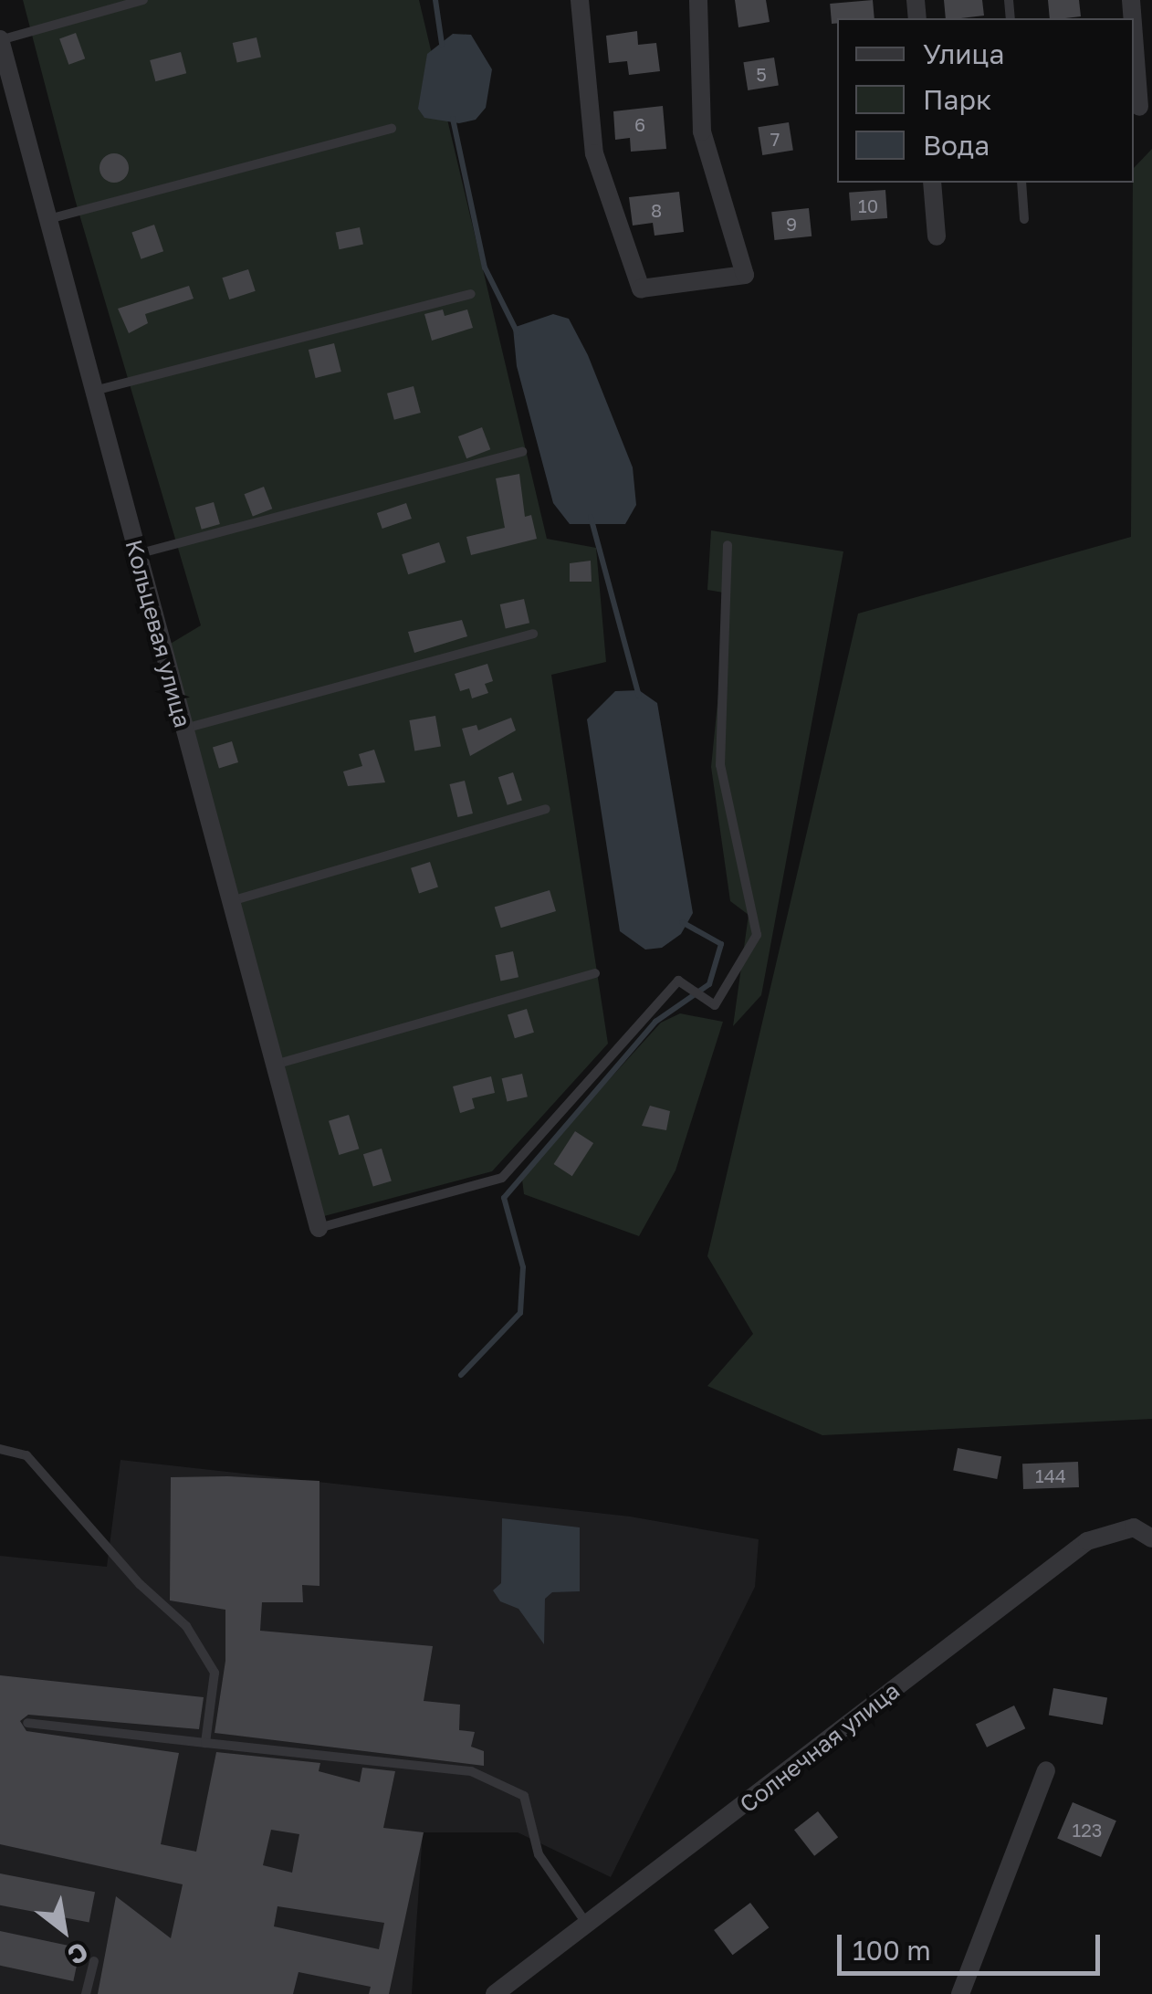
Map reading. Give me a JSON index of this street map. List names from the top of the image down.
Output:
{
  "streets": {
    "street": ["Кольцевая улица", "Солнечная улица"]
  },
  "house_numbers": [
    "5",
    "6",
    "7",
    "10",
    "8",
    "9",
    "144",
    "123"
  ],
  "legend": ["Улица", "Парк", "Вода"],
  "scale_bar": "100 m",
  "north": "bottom right"
}
